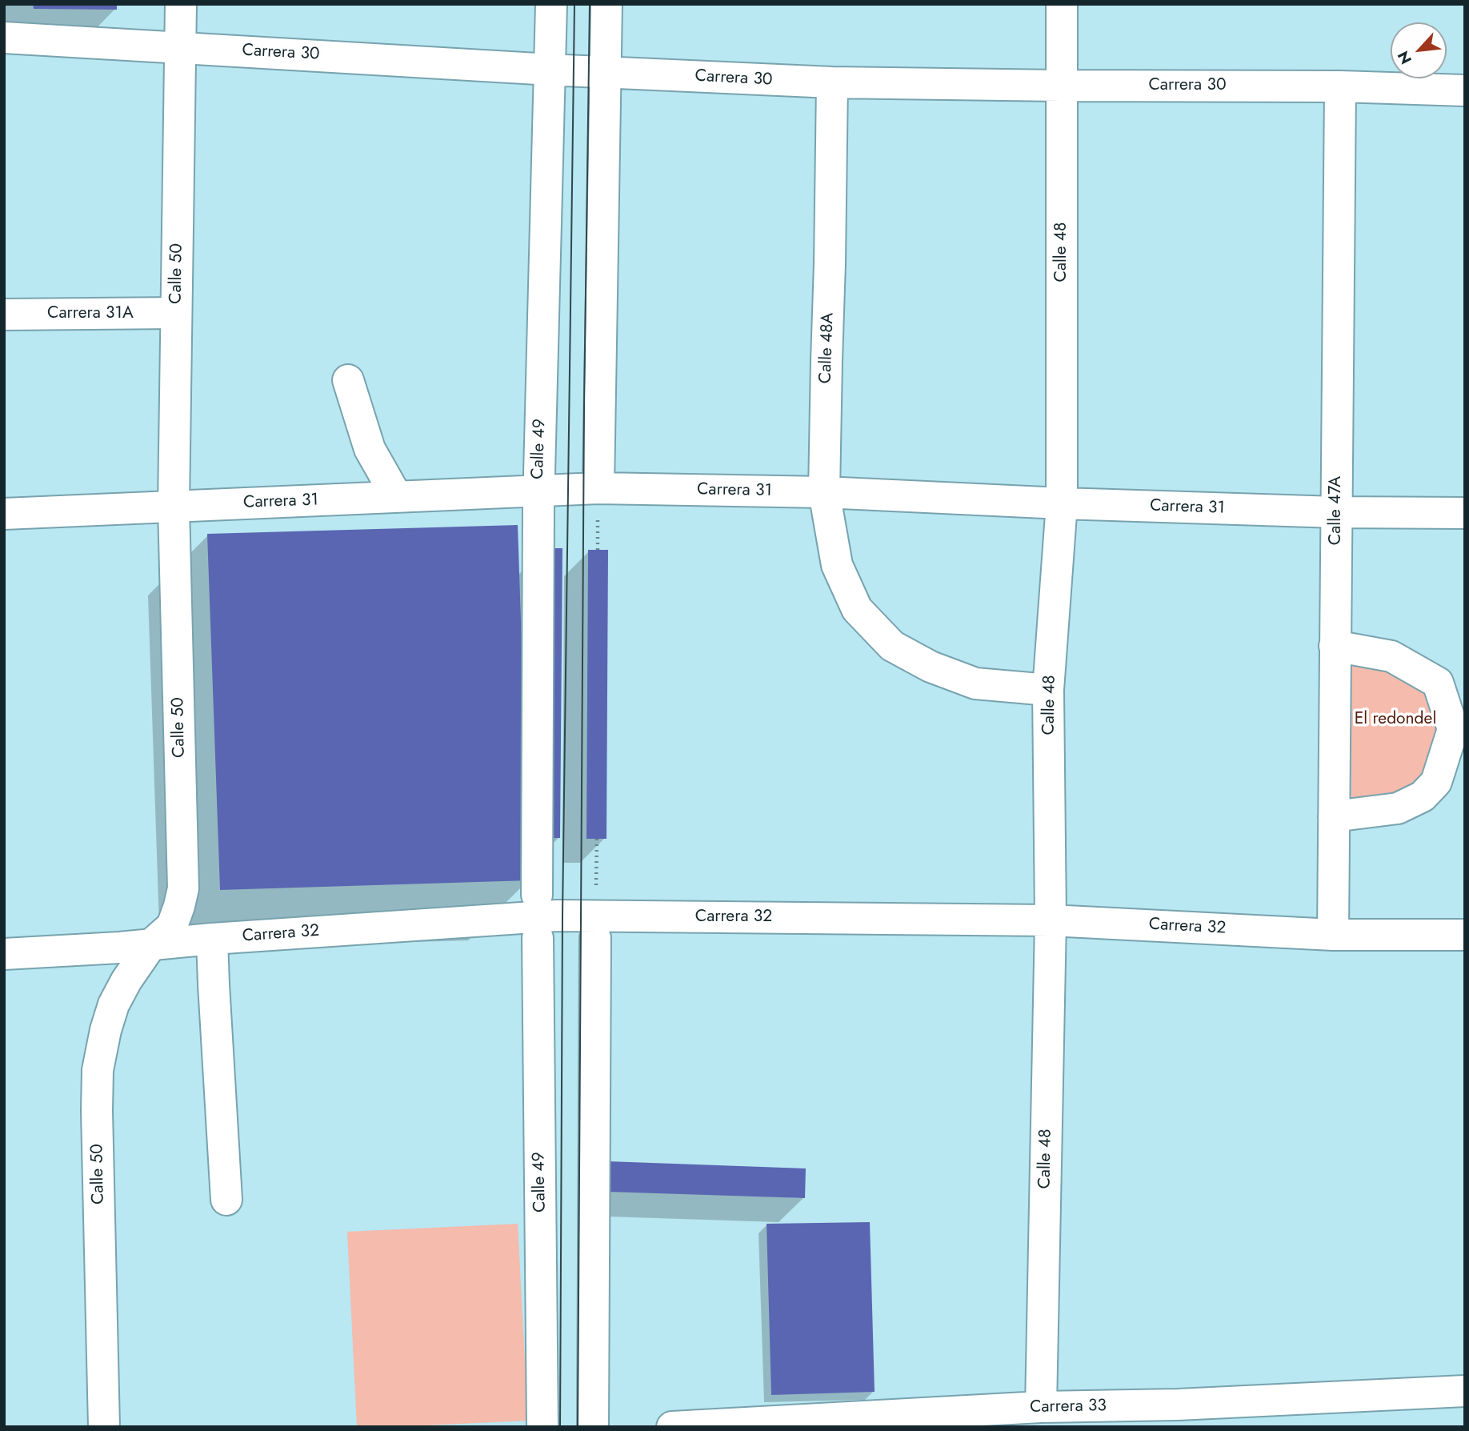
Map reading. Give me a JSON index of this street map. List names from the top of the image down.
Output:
{
  "streets": {
    "street": [
      "Carrera 30",
      "Calle 48",
      "Calle 50",
      "Carrera 31A",
      "Calle 48A",
      "Calle 49",
      "Carrera 31",
      "Calle 47A",
      "Carrera 32",
      "Carrera 33"
    ]
  },
  "crossings": [
    ["Carrera 30", "Calle 48"],
    ["Carrera 30", "Calle 50"],
    ["Carrera 30", "Calle 48A"],
    ["Carrera 30", "Calle 49"],
    ["Carrera 30", "Calle 47A"],
    ["Calle 48", "Calle 48A"],
    ["Calle 48", "Carrera 31"],
    ["Calle 48", "Carrera 32"],
    ["Calle 48", "Carrera 33"],
    ["Calle 50", "Carrera 31A"],
    ["Calle 50", "Carrera 31"],
    ["Calle 50", "Carrera 32"],
    ["Calle 48A", "Carrera 31"],
    ["Calle 49", "Carrera 31"],
    ["Carrera 31", "Calle 47A"],
    ["Calle 47A", "Carrera 32"]
  ],
  "parks": ["El redondel"],
  "north": "bottom left"
}
